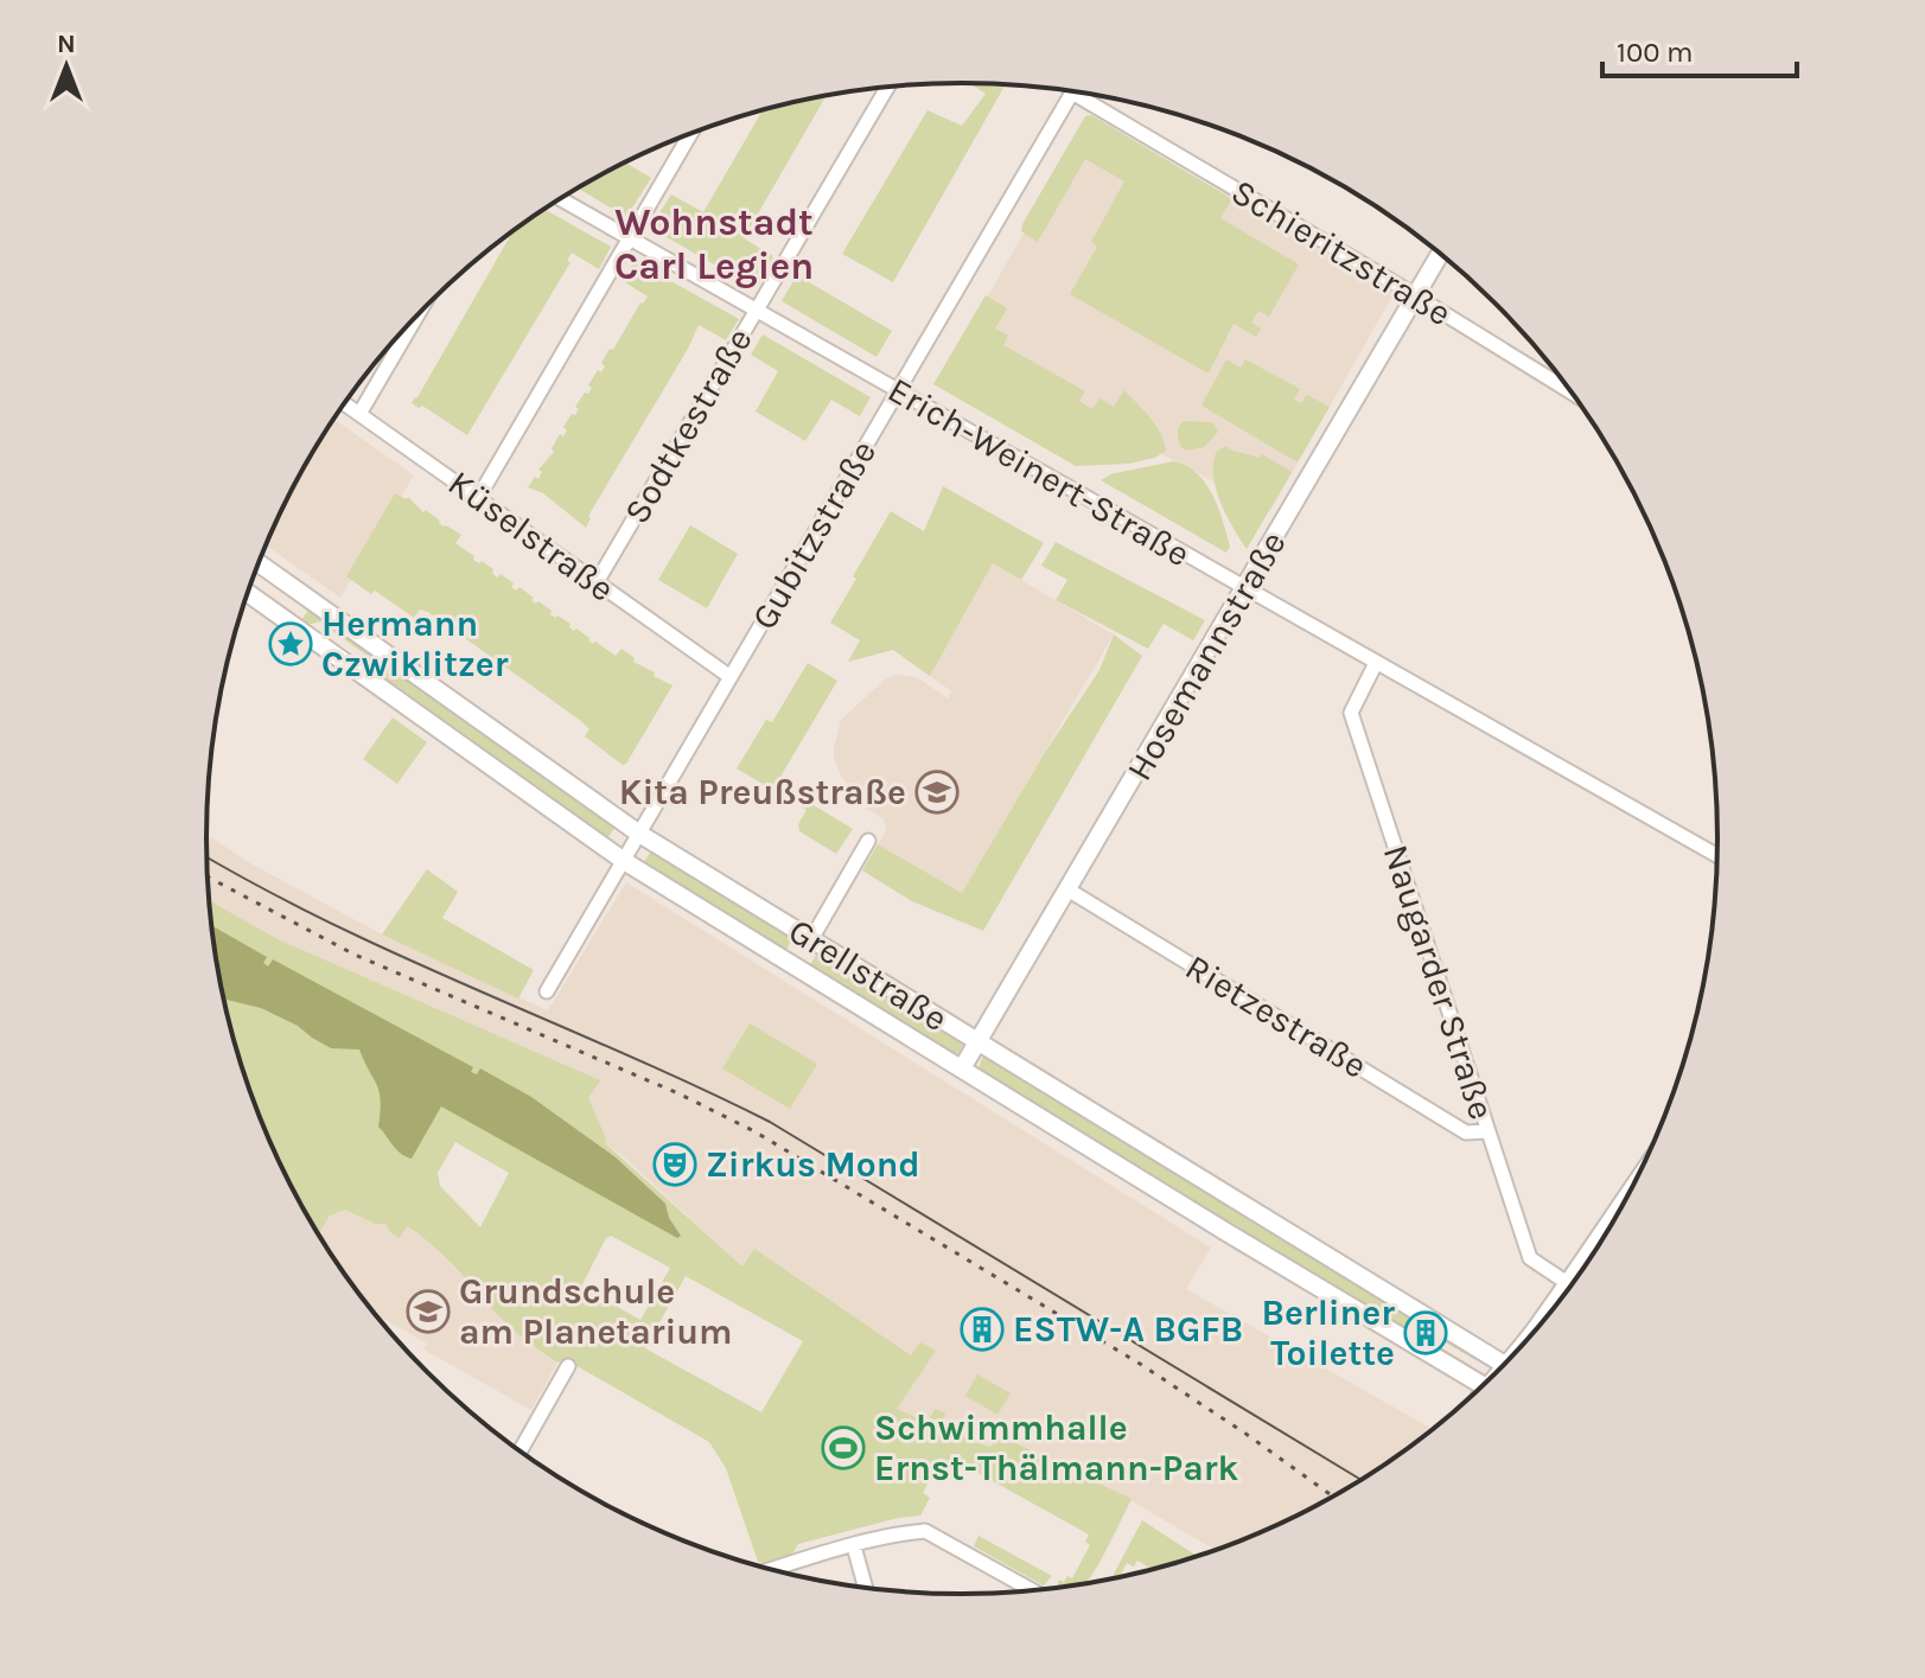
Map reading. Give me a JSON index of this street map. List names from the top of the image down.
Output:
{
  "streets": {
    "street": [
      "Schieritzstraße",
      "Sodtkestraße",
      "Erich-Weinert-Straße",
      "Gubitzstraße",
      "Küselstraße",
      "Hosemannstraße",
      "Grellstraße",
      "Naugarder Straße",
      "Rietzestraße"
    ]
  },
  "crossings": [
    ["Schieritzstraße", "Gubitzstraße"],
    ["Schieritzstraße", "Hosemannstraße"],
    ["Sodtkestraße", "Erich-Weinert-Straße"],
    ["Sodtkestraße", "Küselstraße"],
    ["Erich-Weinert-Straße", "Gubitzstraße"],
    ["Erich-Weinert-Straße", "Hosemannstraße"],
    ["Erich-Weinert-Straße", "Naugarder Straße"],
    ["Gubitzstraße", "Küselstraße"],
    ["Gubitzstraße", "Grellstraße"],
    ["Hosemannstraße", "Grellstraße"],
    ["Hosemannstraße", "Rietzestraße"],
    ["Naugarder Straße", "Rietzestraße"]
  ],
  "districts": ["Wohnstadt Carl Legien"],
  "places": {
    "place": ["Hermann Czwiklitzer"],
    "school or university": ["Kita Preußstraße", "Grundschule am Planetarium"],
    "theatre": ["Zirkus Mond"],
    "building": ["ESTW-A BGFB", "Berliner Toilette"],
    "sports": ["Schwimmhalle Ernst-Thälmann-Park"]
  },
  "scale_bar": "100 m",
  "north": "top"
}
